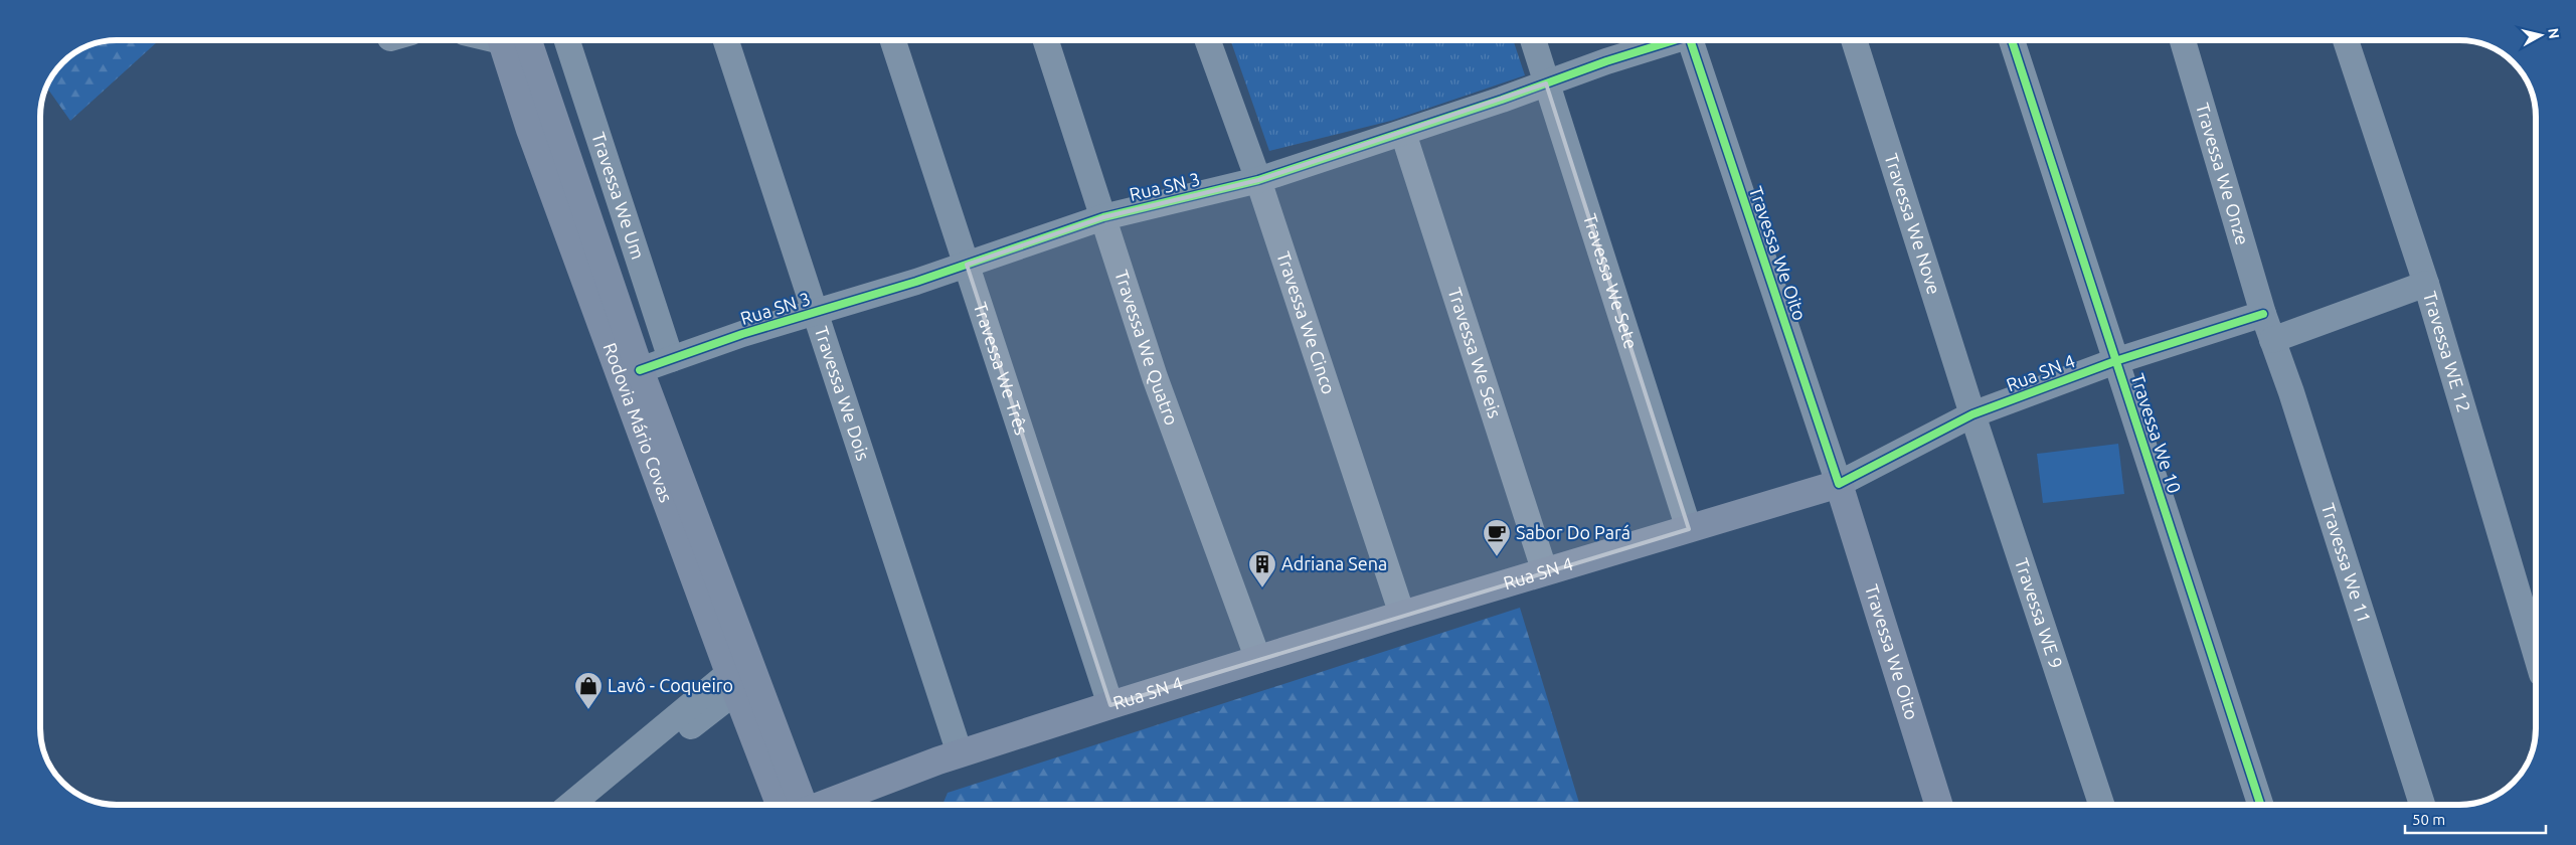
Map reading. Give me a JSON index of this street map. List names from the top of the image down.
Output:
{
  "streets": {
    "main road": ["Travessa We Oito", "Rua SN 4", "Rodovia Mário Covas"],
    "street": [
      "Travessa We Onze",
      "Rua SN 3",
      "Travessa We Um",
      "Travessa We Nove",
      "Travessa We Sete",
      "Travessa We Cinco",
      "Travessa We Quatro",
      "Travessa We Seis",
      "Travessa WE 12",
      "Travessa We Três",
      "Travessa We Dois",
      "Travessa We 10",
      "Travessa We 11",
      "Travessa WE 9"
    ]
  },
  "crossings": [
    ["Travessa We Onze", "Rua SN 4"],
    ["Travessa We Onze", "Travessa We 11"],
    ["Rua SN 3", "Travessa We Um"],
    ["Rua SN 3", "Travessa We Sete"],
    ["Rua SN 3", "Travessa We Cinco"],
    ["Rua SN 3", "Travessa We Quatro"],
    ["Rua SN 3", "Travessa We Seis"],
    ["Rua SN 3", "Travessa We Três"],
    ["Rua SN 3", "Travessa We Dois"],
    ["Rua SN 3", "Rodovia Mário Covas"],
    ["Travessa We Nove", "Rua SN 4"],
    ["Travessa We Nove", "Travessa WE 9"],
    ["Travessa We Oito", "Rua SN 4"],
    ["Travessa We Sete", "Rua SN 4"],
    ["Travessa We Cinco", "Rua SN 4"],
    ["Travessa We Quatro", "Rua SN 4"],
    ["Travessa We Seis", "Rua SN 4"],
    ["Travessa We Três", "Rua SN 4"],
    ["Rua SN 4", "Travessa We Dois"],
    ["Rua SN 4", "Travessa We 10"],
    ["Rua SN 4", "Travessa We 11"],
    ["Rua SN 4", "Travessa WE 9"]
  ],
  "places": {
    "cafe": ["Sabor Do Pará"],
    "building": ["Adriana Sena"],
    "shop": ["Lavô - Coqueiro"]
  },
  "scale_bar": "50 m",
  "north": "right"
}
